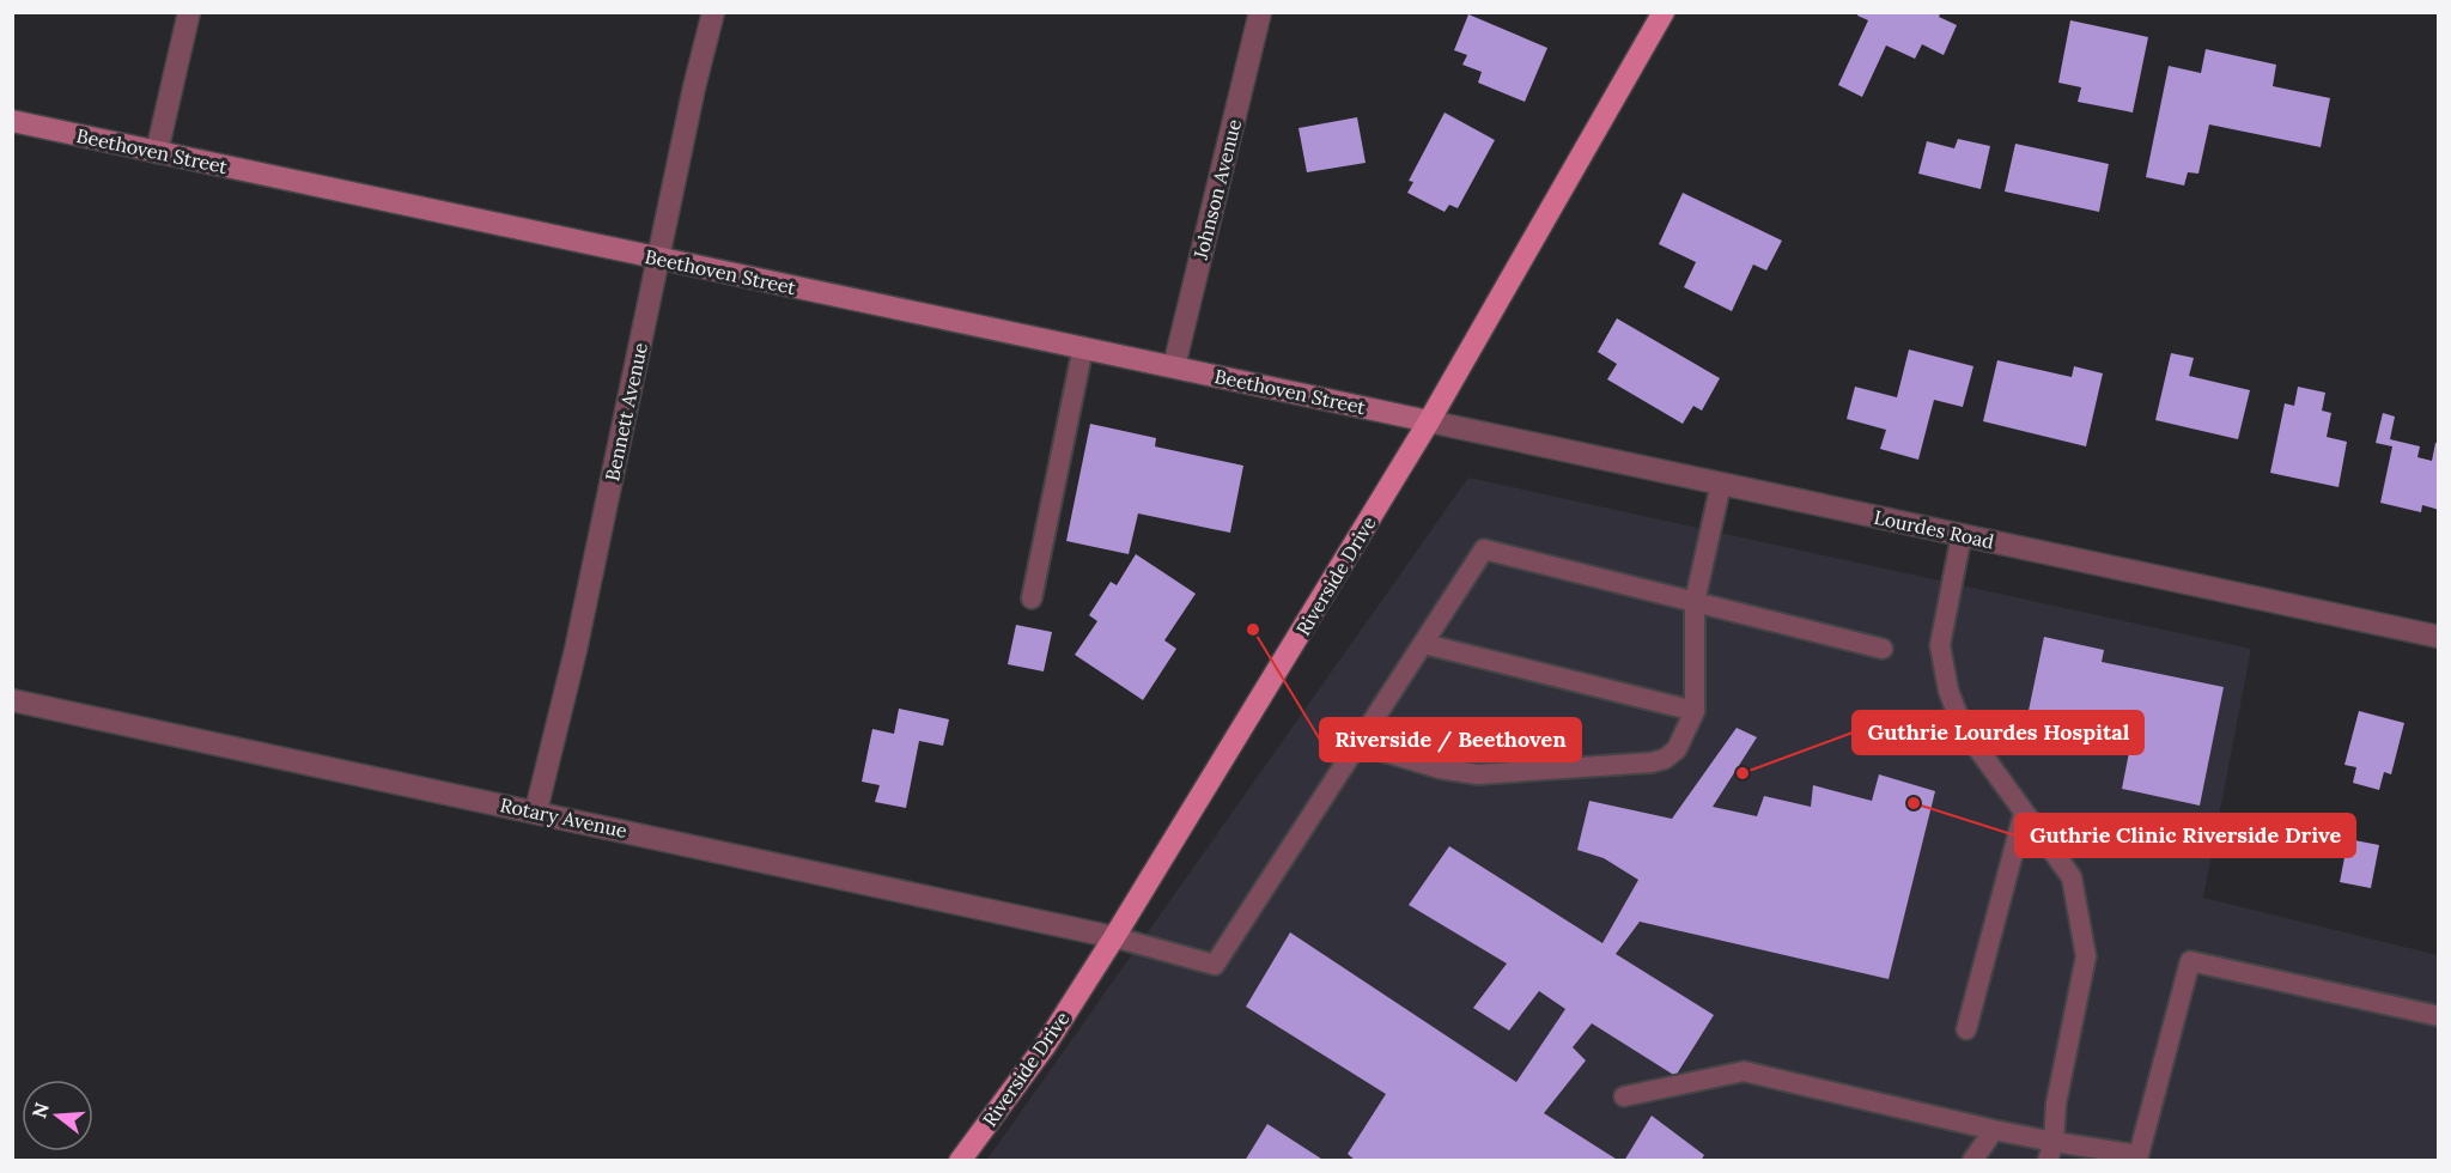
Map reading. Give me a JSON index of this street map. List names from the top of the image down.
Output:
{
  "streets": {
    "main road": ["Riverside Drive"],
    "street": [
      "Beethoven Street",
      "Johnson Avenue",
      "Bennett Avenue",
      "Lourdes Road",
      "Rotary Avenue"
    ]
  },
  "crossings": [
    ["Beethoven Street", "Johnson Avenue"],
    ["Beethoven Street", "Bennett Avenue"],
    ["Beethoven Street", "Lourdes Road"],
    ["Beethoven Street", "Riverside Drive"],
    ["Bennett Avenue", "Rotary Avenue"],
    ["Lourdes Road", "Riverside Drive"],
    ["Riverside Drive", "Rotary Avenue"]
  ],
  "places": ["Riverside / Beethoven", "Guthrie Lourdes Hospital", "Guthrie Clinic Riverside Drive"],
  "north": "left"
}
